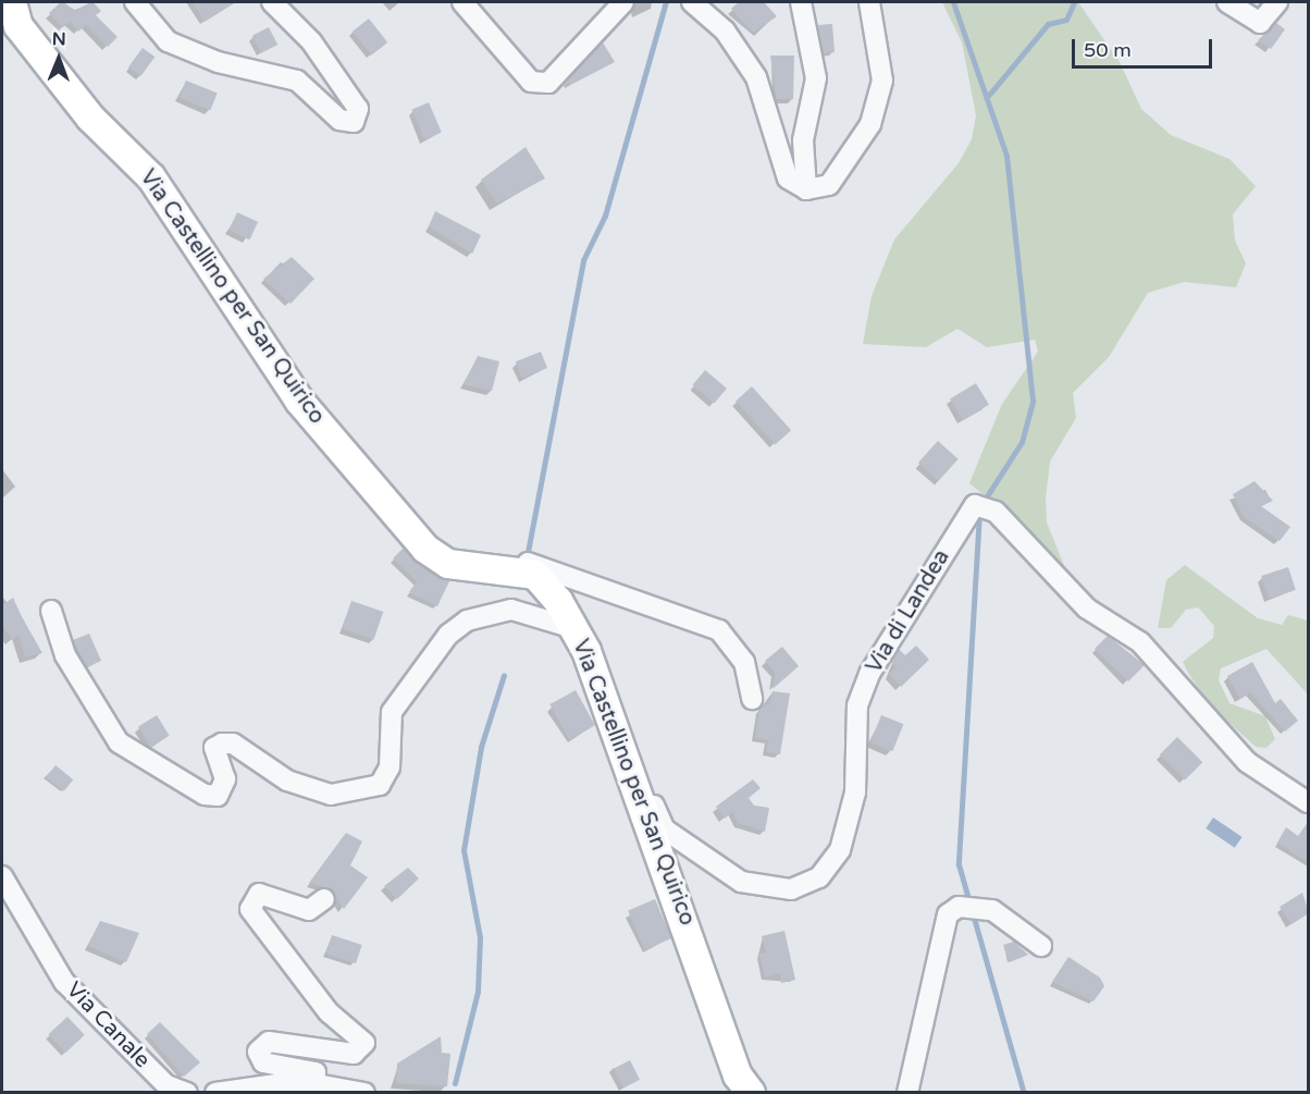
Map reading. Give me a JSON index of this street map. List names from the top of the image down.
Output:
{
  "streets": {
    "street": ["Via Castellino per San Quirico", "Via di Landea", "Via Canale"]
  },
  "crossings": [
    ["Via Castellino per San Quirico", "Via di Landea"]
  ],
  "scale_bar": "50 m",
  "north": "top"
}
